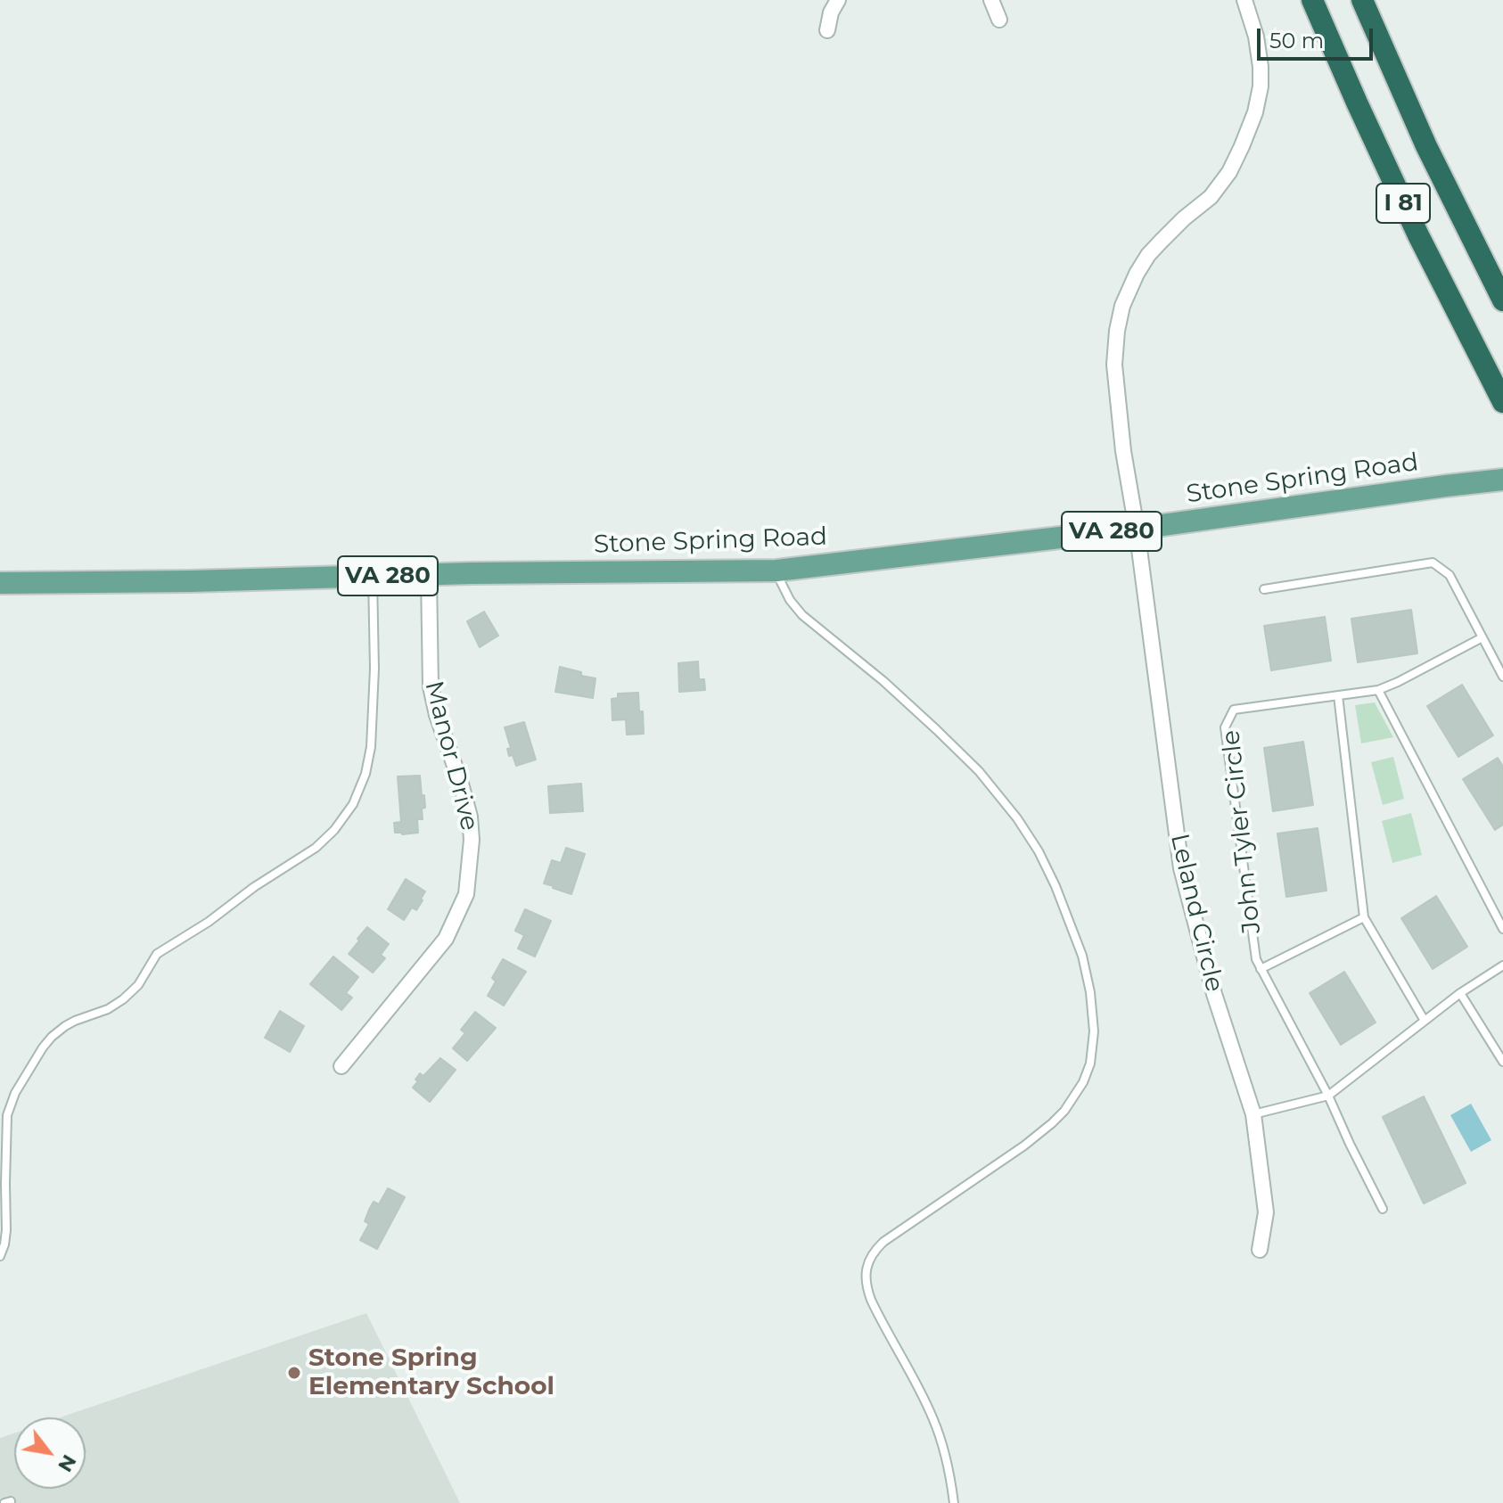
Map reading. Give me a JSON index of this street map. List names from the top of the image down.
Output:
{
  "streets": {
    "highway": ["I 81"],
    "main road": ["Stone Spring Road", "VA 280"],
    "street": ["Manor Drive", "Leland Circle"],
    "lane": ["John Tyler Circle"]
  },
  "crossings": [
    ["Stone Spring Road", "Manor Drive"],
    ["Stone Spring Road", "Leland Circle"]
  ],
  "places": ["Stone Spring Elementary School"],
  "scale_bar": "50 m",
  "north": "bottom right"
}
